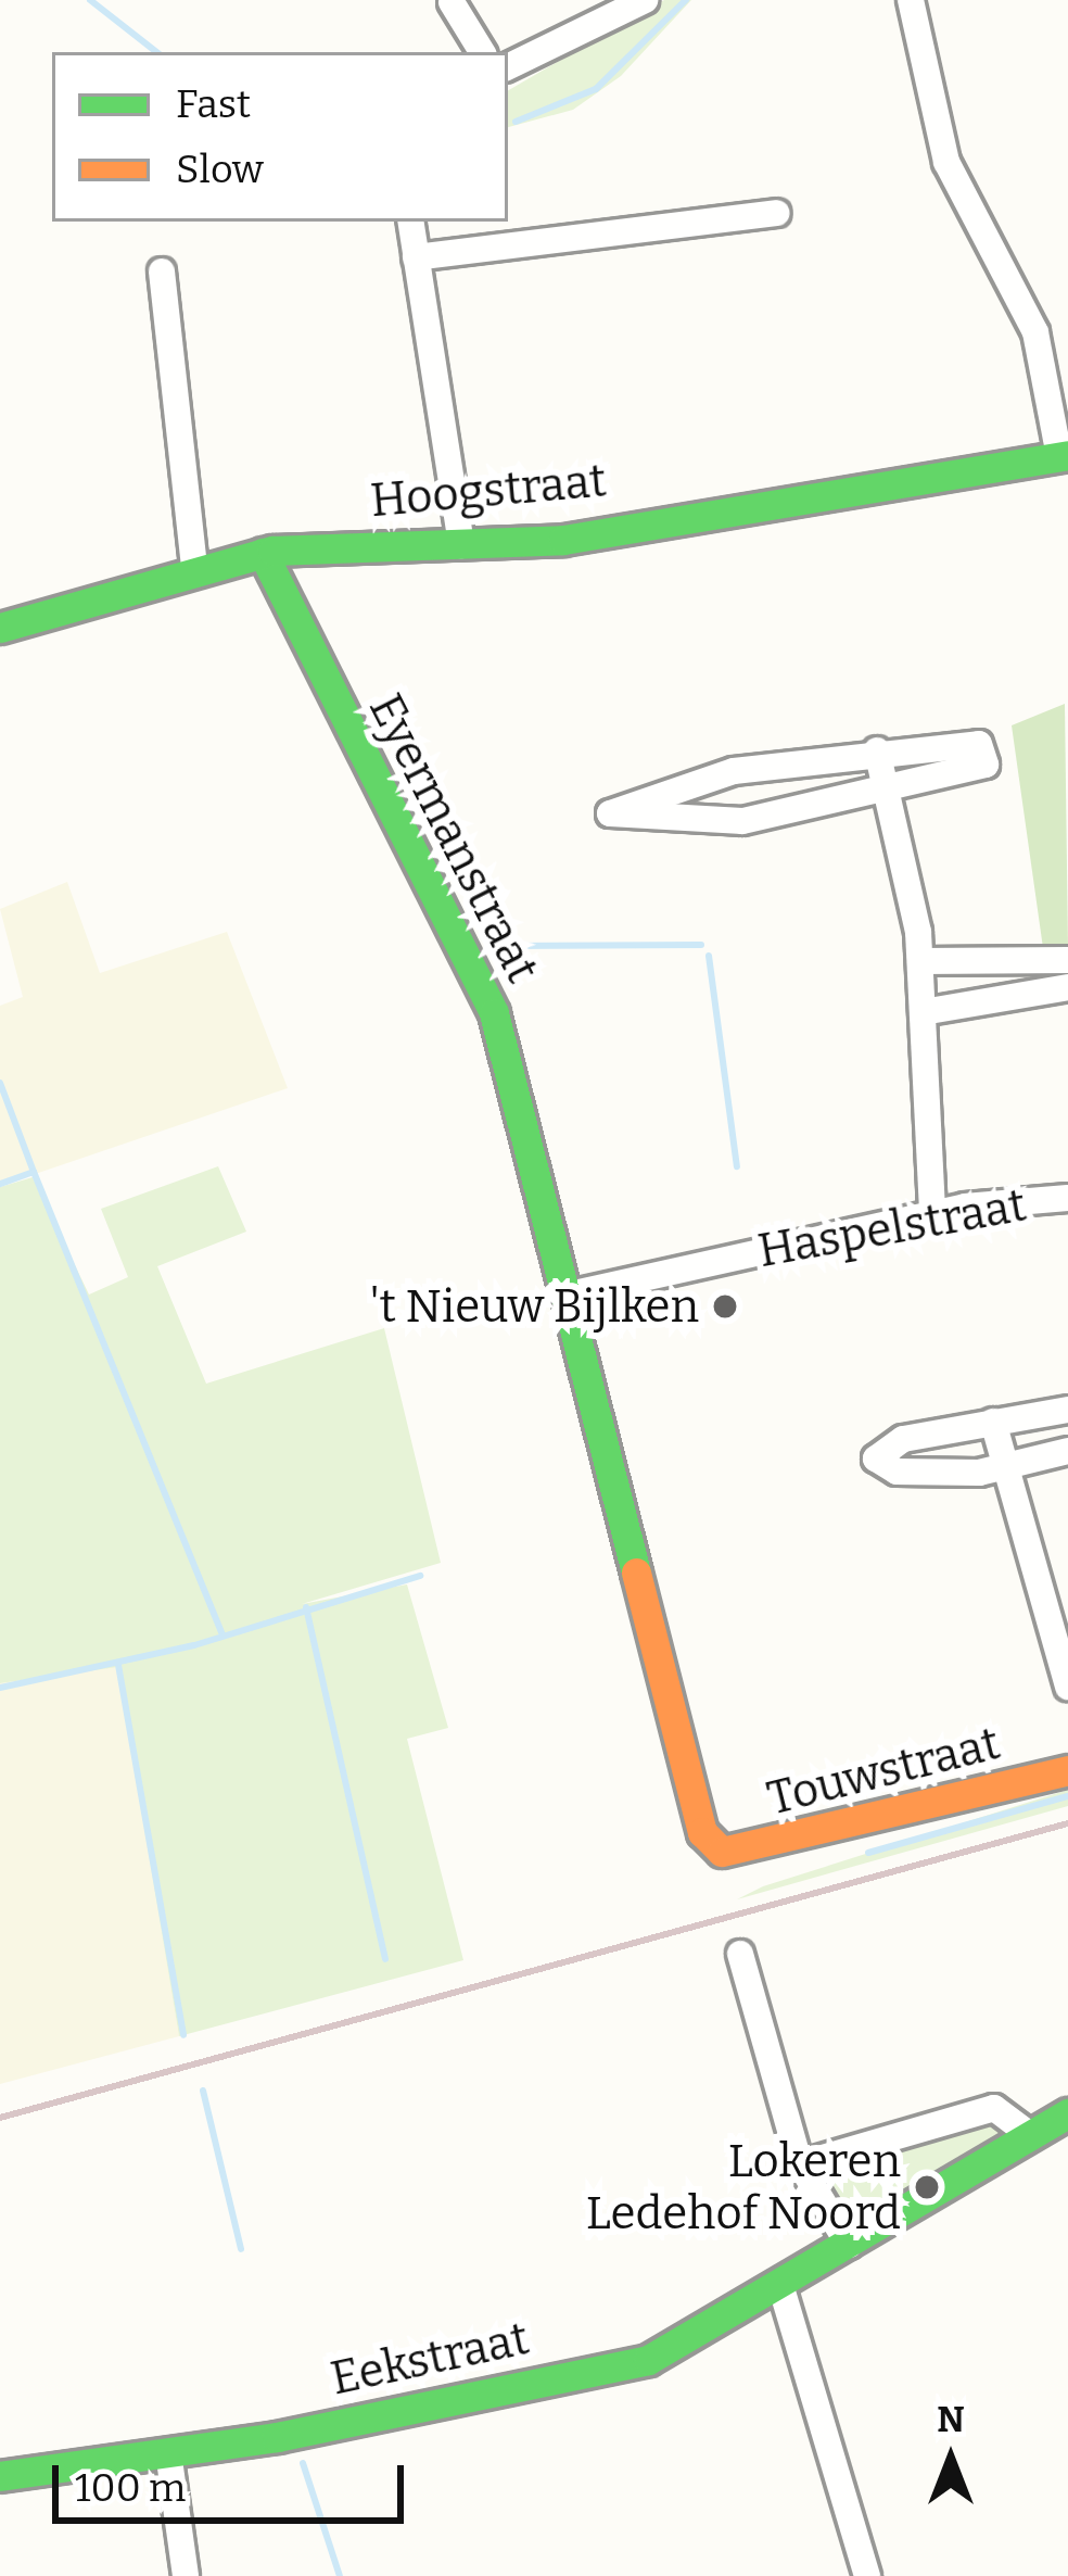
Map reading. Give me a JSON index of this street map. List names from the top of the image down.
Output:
{
  "streets": {
    "street": [
      "Hoogstraat",
      "Eyermanstraat",
      "Haspelstraat",
      "Touwstraat",
      "Eekstraat"
    ]
  },
  "crossings": [
    ["Hoogstraat", "Eyermanstraat"],
    ["Eyermanstraat", "Haspelstraat"],
    ["Eyermanstraat", "Touwstraat"]
  ],
  "places": ["'t Nieuw Bijlken", "Lokeren Ledehof Noord"],
  "legend": ["Fast", "Slow"],
  "scale_bar": "100 m",
  "north": "top"
}
